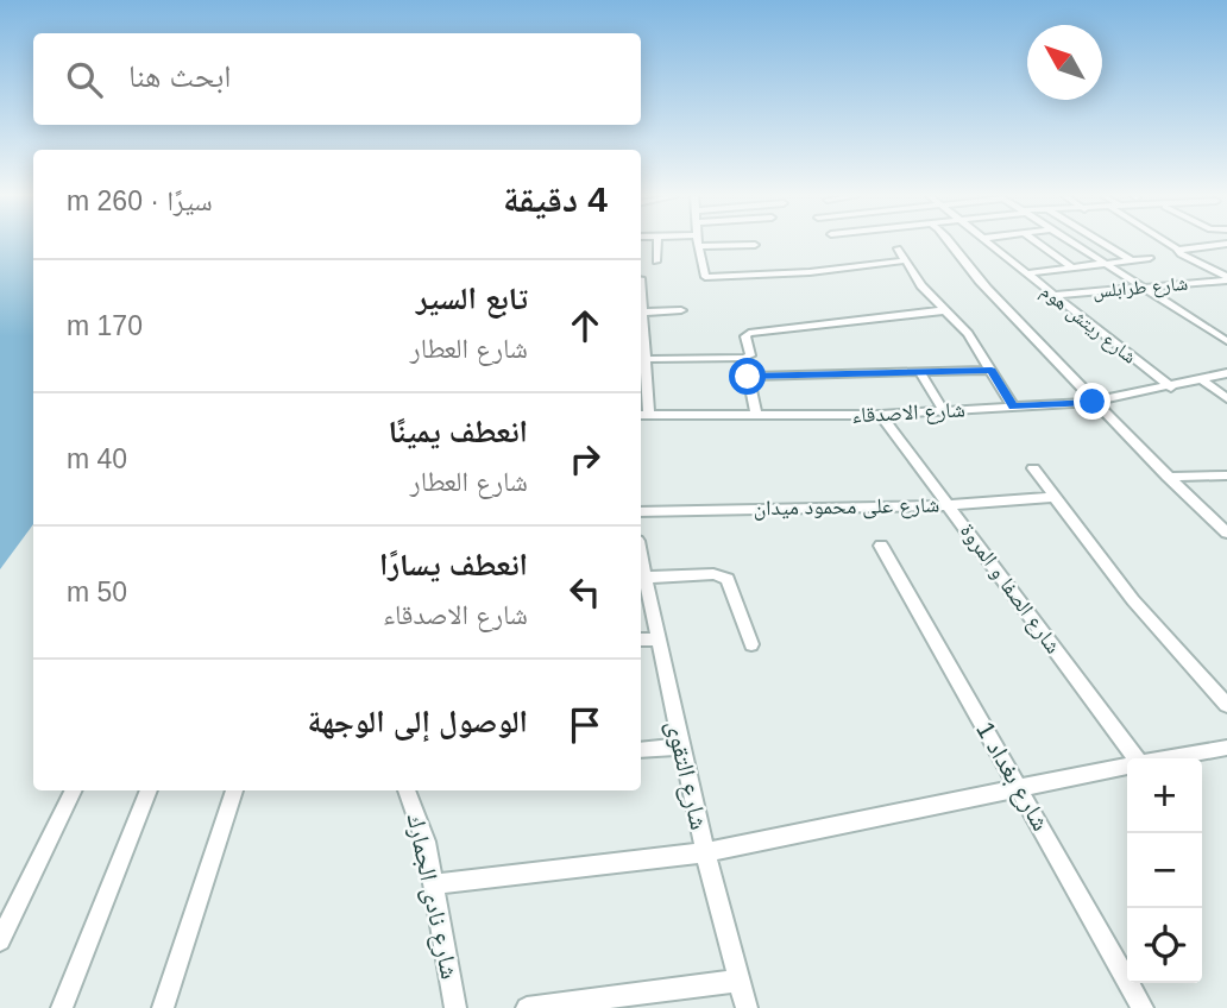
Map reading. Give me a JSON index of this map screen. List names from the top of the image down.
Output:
{
  "streets": {
    "street": [
      "شارع طرابلس",
      "شارع ريتش هوم",
      "شارع الاصدقاء",
      "شارع على محمود ميدان",
      "شارع الصفا و المروة",
      "شارع التقوى",
      "شارع بغداد 1",
      "شارع نادى الجمارك"
    ]
  },
  "crossings": [
    ["شارع طرابلس", "شارع ريتش هوم"],
    ["شارع ريتش هوم", "شارع الاصدقاء"],
    ["شارع الاصدقاء", "شارع الصفا و المروة"],
    ["شارع على محمود ميدان", "شارع الصفا و المروة"]
  ],
  "north": "top left",
  "page": {
    "search": "ابحث هنا",
    "heading": ["4 دقيقة", "سيرًا · 260 m"],
    "list": [
      ["تابع السير", "شارع العطار", "170 m"],
      ["انعطف يمينًا", "شارع العطار", "40 m"],
      ["انعطف يسارًا", "شارع الاصدقاء", "50 m"],
      "الوصول إلى الوجهة"
    ],
    "map_buttons": ["+", "−"]
  }
}
